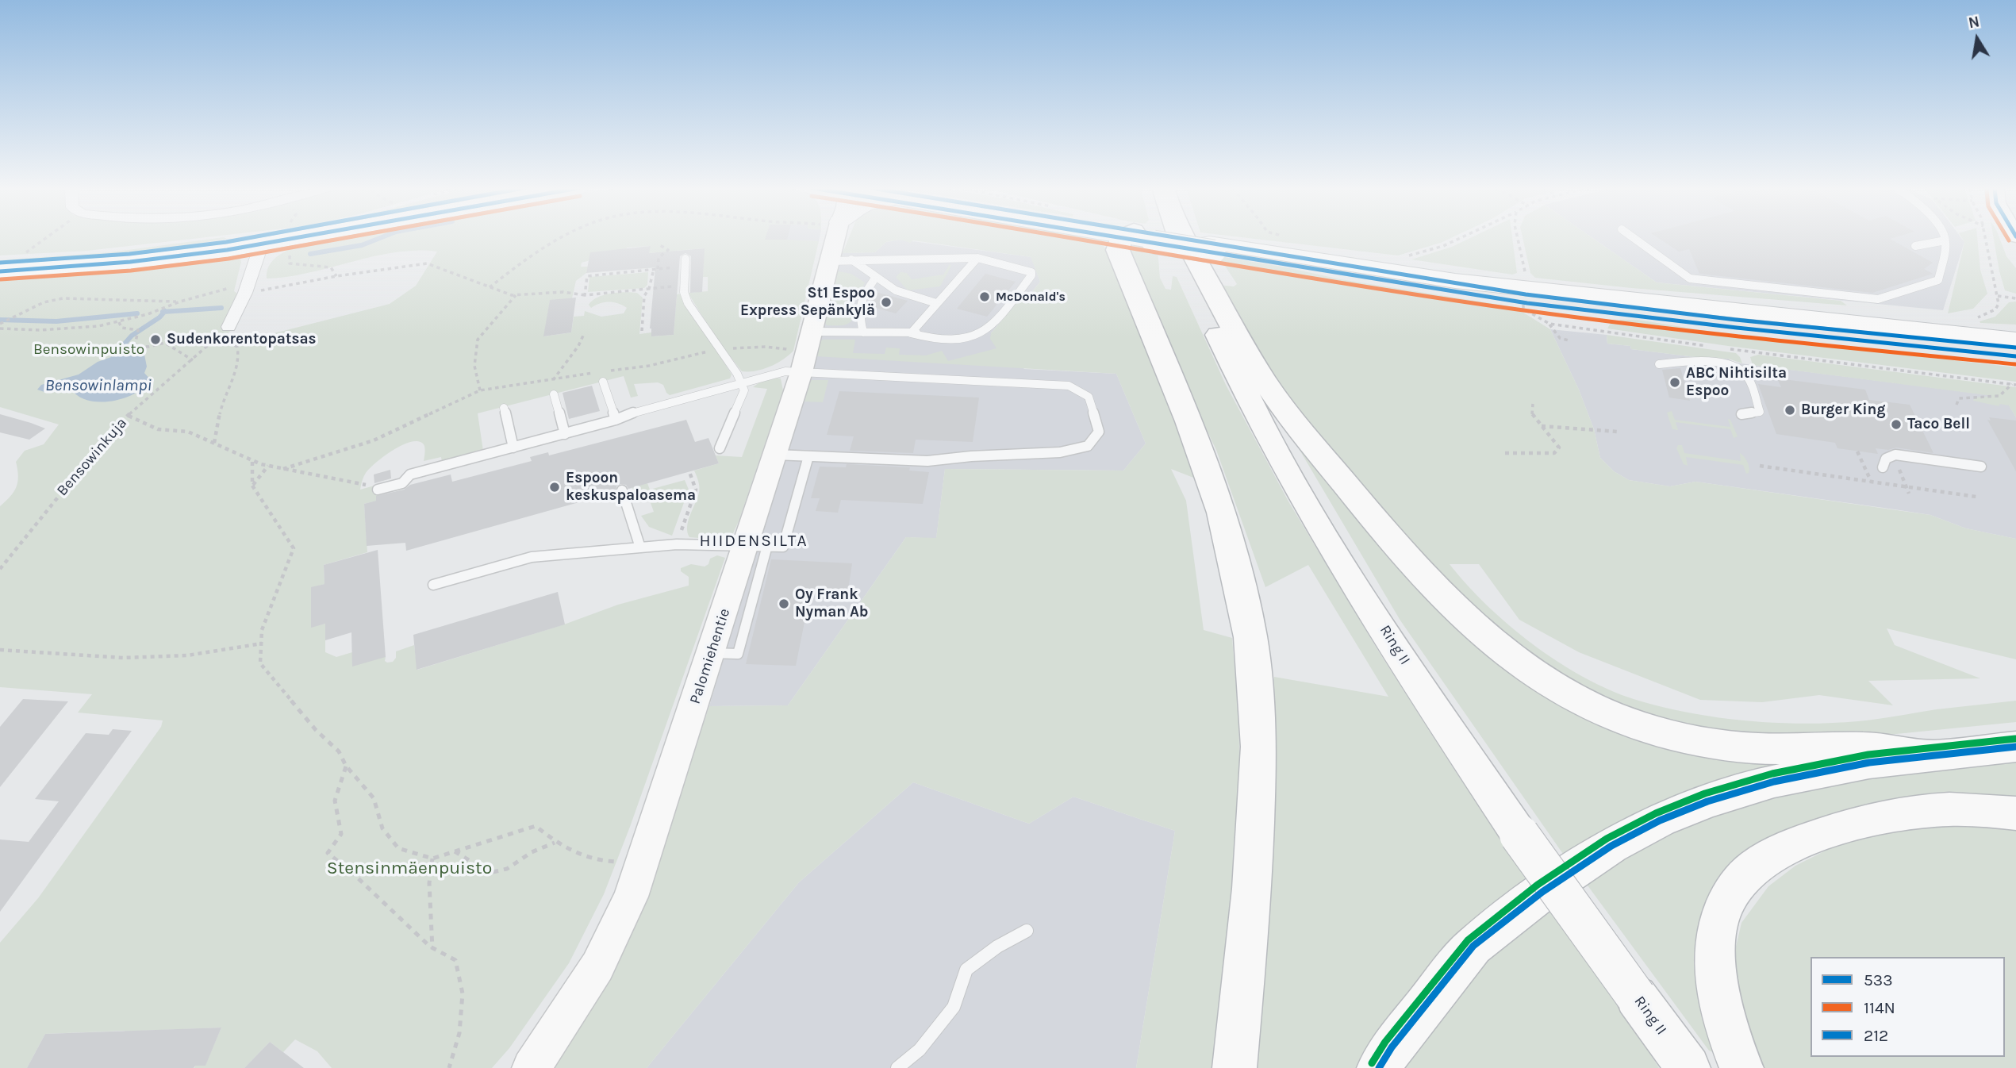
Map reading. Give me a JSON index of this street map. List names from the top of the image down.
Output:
{
  "streets": {
    "highway": ["Ring II"],
    "street": ["Palomiehentie"],
    "path": ["Bensowinkuja"]
  },
  "districts": ["HIIDENSILTA"],
  "water": ["Bensowinlampi"],
  "parks": ["Bensowinpuisto", "Stensinmäenpuisto"],
  "places": [
    "McDonald's",
    "St1 Espoo Express Sepänkylä",
    "Sudenkorentopatsas",
    "ABC Nihtisilta Espoo",
    "Burger King",
    "Taco Bell",
    "Espoon keskuspaloasema",
    "Oy Frank Nyman Ab"
  ],
  "lines": ["transit line 533", "transit line 114N", "transit line 212"],
  "legend": ["533", "114N", "212"],
  "north": "top"
}
